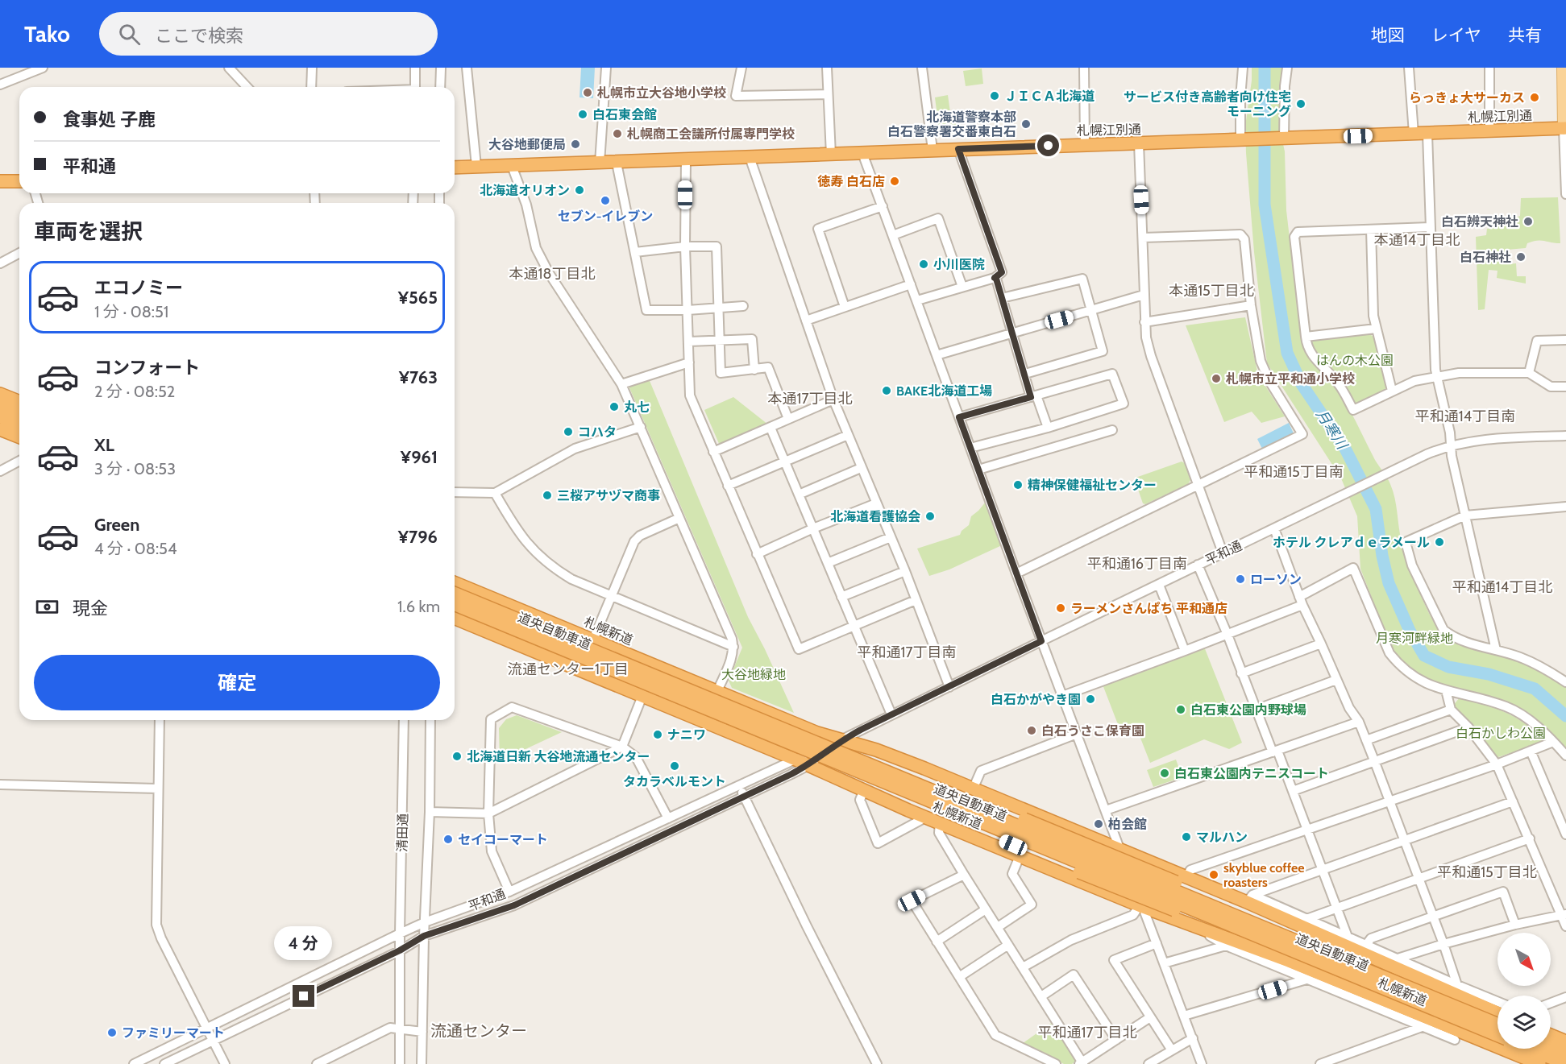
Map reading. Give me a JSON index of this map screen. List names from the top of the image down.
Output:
{
  "streets": {
    "highway": ["札幌江別通", "道央自動車道", "札幌新道"],
    "street": ["平和通", "清田通"]
  },
  "crossings": [
    ["平和通", "札幌新道"],
    ["平和通", "清田通"]
  ],
  "districts": [
    "本通14丁目北",
    "本通18丁目北",
    "本通15丁目北",
    "本通17丁目北",
    "平和通14丁目南",
    "平和通15丁目南",
    "平和通16丁目南",
    "平和通14丁目北",
    "平和通17丁目南",
    "流通センター1丁目",
    "平和通15丁目北",
    "流通センター",
    "平和通17丁目北"
  ],
  "water": ["月寒川"],
  "parks": [
    "はんの木公園",
    "月寒河畔緑地",
    "大谷地緑地",
    "白石かしわ公園"
  ],
  "places": [
    "札幌市立大谷地小学校",
    "ＪＩＣＡ北海道",
    "らっきょ大サーカス",
    "サービス付き高齢者向け住宅 モーニング",
    "白石東会館",
    "北海道警察本部 白石警察署交番東白石",
    "札幌商工会議所付属専門学校",
    "大谷地郵便局",
    "徳寿 白石店",
    "北海道オリオン",
    "セブン-イレブン",
    "白石辨天神社",
    "白石神社",
    "小川医院",
    "札幌市立平和通小学校",
    "BAKE北海道工場",
    "丸七",
    "コハタ",
    "精神保健福祉センター",
    "三桜アサヅマ商事",
    "北海道看護協会",
    "ホテル クレアｄｅラメール",
    "ローソン",
    "ラーメンさんぱち 平和通店",
    "白石かがやき園",
    "白石東公園内野球場",
    "白石うさこ保育園",
    "ナニワ",
    "北海道日新 大谷地流通センター",
    "タカラベルモント",
    "白石東公園内テニスコート",
    "柏会館",
    "マルハン",
    "セイコーマート",
    "skyblue coffee roasters",
    "ファミリーマート"
  ],
  "north": "bottom right",
  "page": {
    "header": "Tako",
    "search": "ここで検索",
    "nav": ["地図", "レイヤ", "共有"],
    "banner": ["食事処 子鹿", "平和通"],
    "heading": "車両を選択",
    "list": [
      {
        "name": "エコノミー",
        "note": "1 分 · 08:51",
        "value": "¥565"
      },
      {
        "name": "コンフォート",
        "note": "2 分 · 08:52",
        "value": "¥763"
      },
      {
        "name": "XL",
        "note": "3 分 · 08:53",
        "value": "¥961"
      },
      {
        "name": "Green",
        "note": "4 分 · 08:54",
        "value": "¥796"
      }
    ],
    "pay": ["現金", "1.6 km"],
    "buttons": "確定",
    "bubble": "4 分"
  }
}
